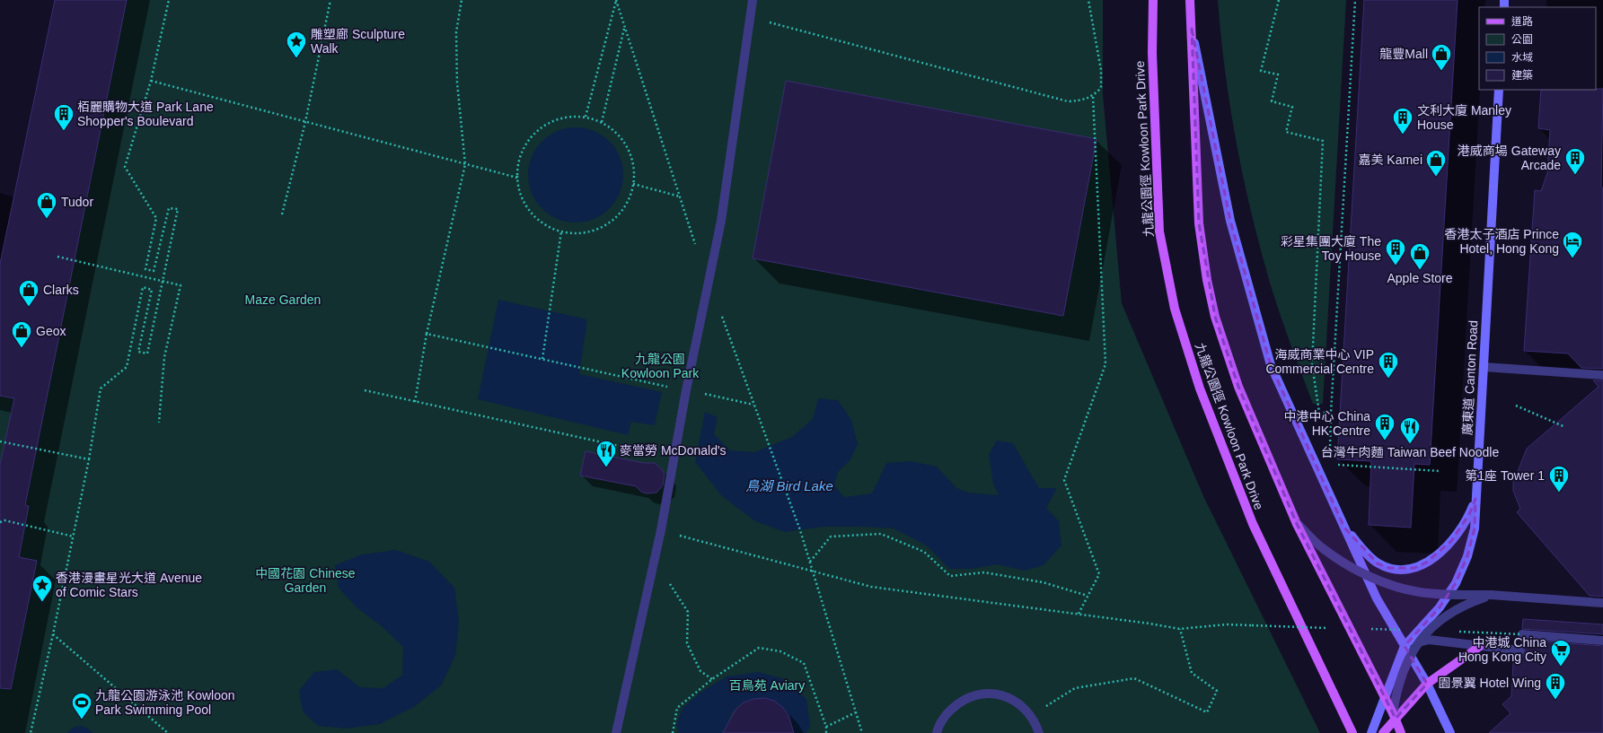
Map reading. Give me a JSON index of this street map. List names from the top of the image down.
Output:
{
  "streets": {
    "main road": ["九龍公園徑 Kowloon Park Drive", "廣東道 Canton Road"]
  },
  "water": ["鳥湖 Bird Lake"],
  "parks": [
    "Maze Garden",
    "九龍公園 Kowloon Park",
    "中國花園 Chinese Garden",
    "百鳥苑 Aviary"
  ],
  "places": {
    "place": ["雕塑廊 Sculpture Walk", "香港漫畫星光大道 Avenue of Comic Stars"],
    "shop": [
      "龍豐Mall",
      "嘉美 Kamei",
      "Tudor",
      "Apple Store",
      "Clarks",
      "Geox"
    ],
    "building": [
      "栢麗購物大道 Park Lane Shopper's Boulevard",
      "文利大廈 Manley House",
      "港威商場 Gateway Arcade",
      "彩星集團大廈 The Toy House",
      "海威商業中心 VIP Commercial Centre",
      "中港中心 China HK Centre",
      "第1座 Tower 1",
      "園景翼 Hotel Wing"
    ],
    "hotel": ["香港太子酒店 Prince Hotel, Hong Kong"],
    "restaurant": ["台灣牛肉麵 Taiwan Beef Noodle", "麥當勞 McDonald's"],
    "supermarket": ["中港城 China Hong Kong City"],
    "sports": ["九龍公園游泳池 Kowloon Park Swimming Pool"]
  },
  "legend": [
    "道路",
    "公園",
    "水域",
    "建築"
  ]
}
